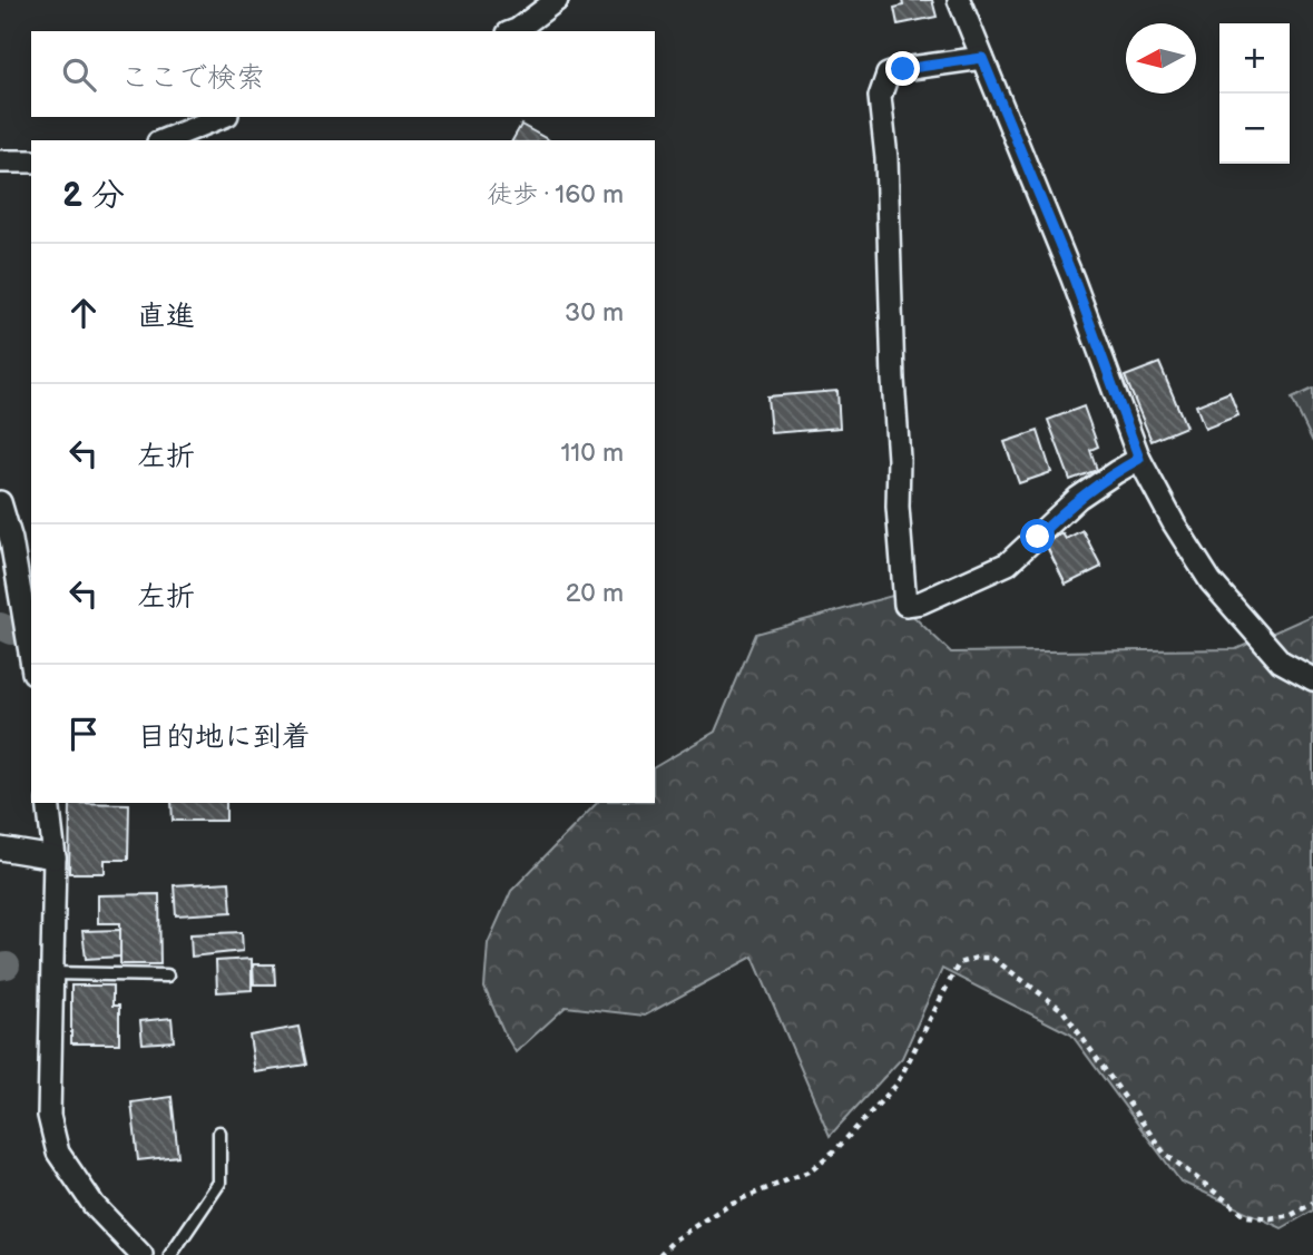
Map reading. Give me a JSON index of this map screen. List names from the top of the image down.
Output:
{
  "north": "left",
  "page": {
    "map_buttons": ["+", "−"],
    "search": "ここで検索",
    "heading": ["2 分", "徒歩 · 160 m"],
    "list": [
      ["直進", "30 m"],
      ["左折", "110 m"],
      ["左折", "20 m"],
      "目的地に到着"
    ]
  }
}
